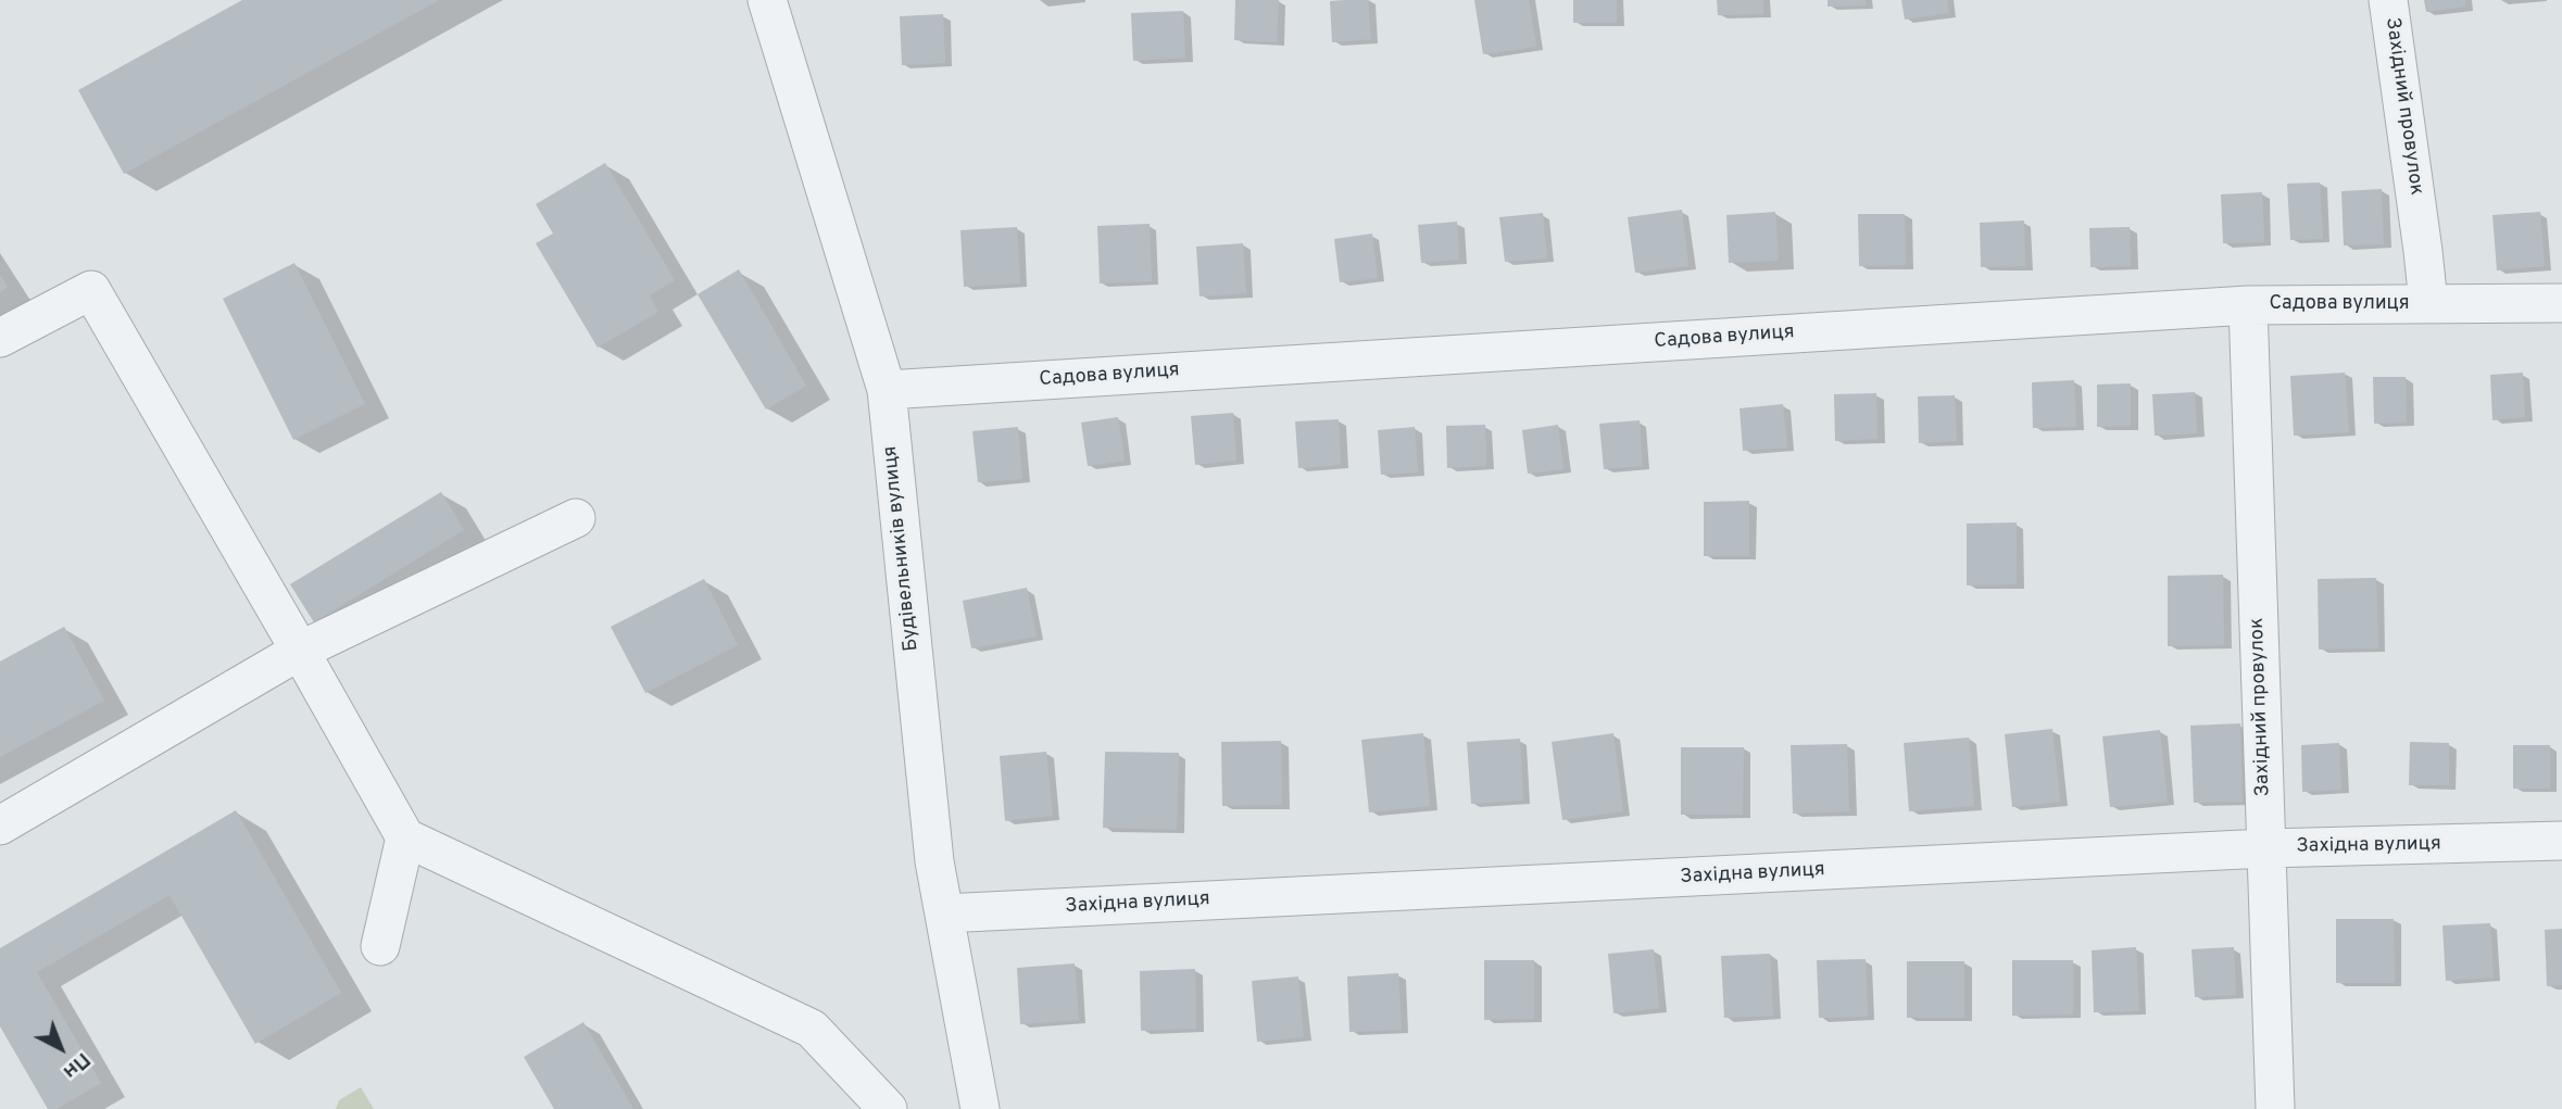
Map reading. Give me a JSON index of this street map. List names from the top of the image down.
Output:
{
  "streets": {
    "street": [
      "Західний провулок",
      "Садова вулиця",
      "Будівельників вулиця",
      "Західна вулиця"
    ]
  },
  "crossings": [
    ["Західний провулок", "Садова вулиця"],
    ["Західний провулок", "Західна вулиця"],
    ["Садова вулиця", "Будівельників вулиця"],
    ["Будівельників вулиця", "Західна вулиця"]
  ],
  "north": "bottom right"
}
